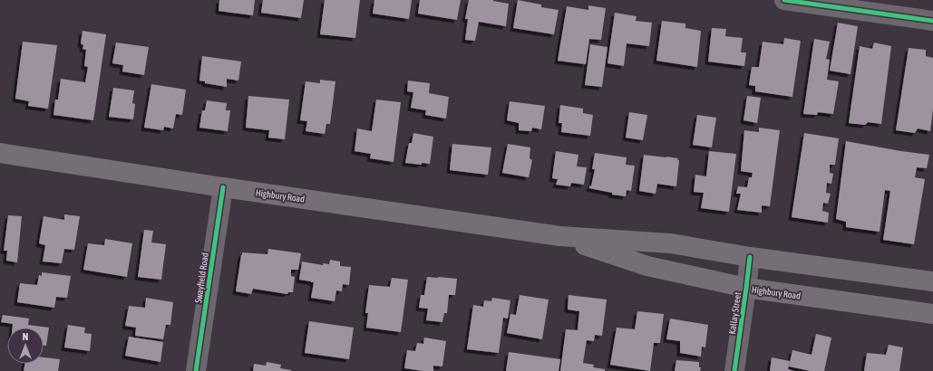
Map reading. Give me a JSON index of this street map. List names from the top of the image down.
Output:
{
  "streets": {
    "main road": ["Highbury Road"],
    "street": ["Swayfield Road", "Kallay Street"]
  },
  "crossings": [
    ["Highbury Road", "Swayfield Road"],
    ["Highbury Road", "Kallay Street"]
  ],
  "north": "top"
}
